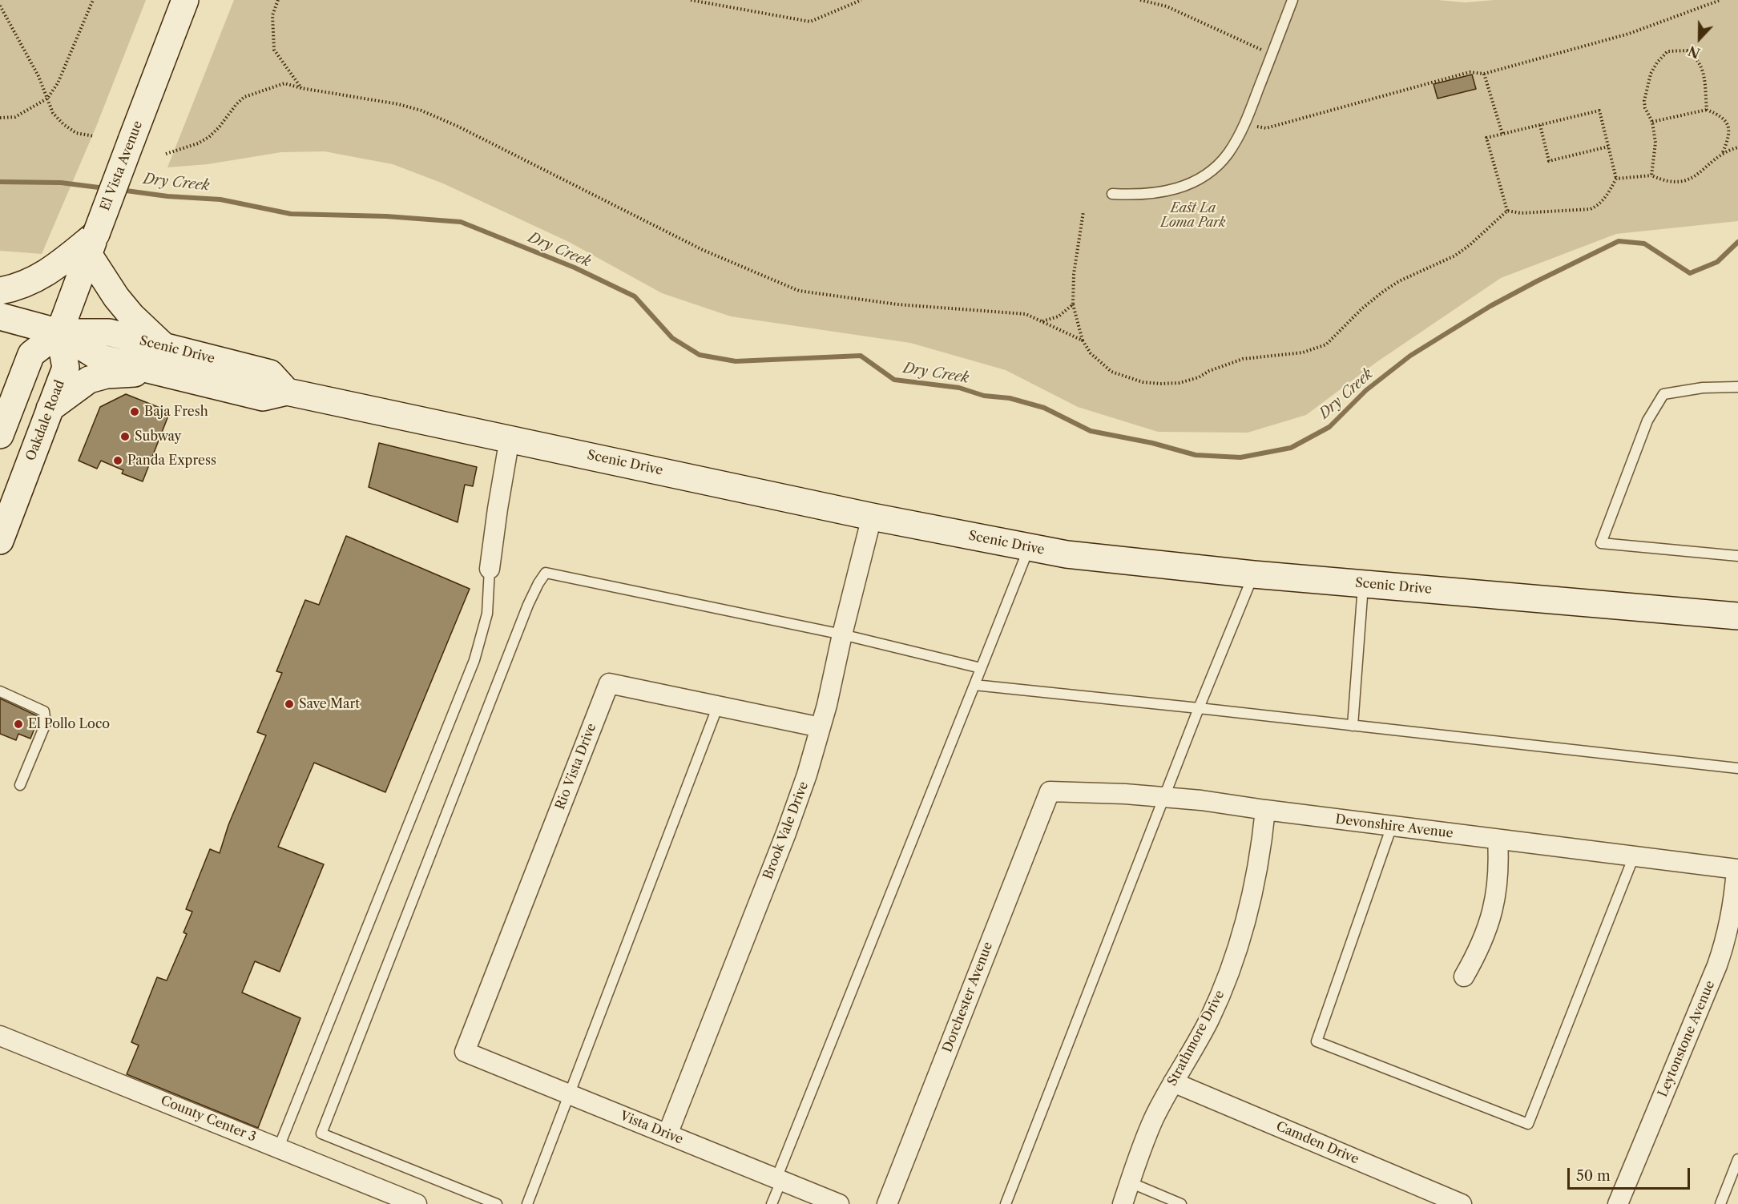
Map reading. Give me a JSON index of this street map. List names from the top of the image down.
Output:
{
  "streets": {
    "main road": ["El Vista Avenue", "Scenic Drive", "Oakdale Road"],
    "street": [
      "Rio Vista Drive",
      "Devonshire Avenue",
      "Brook Vale Drive",
      "Dorchester Avenue",
      "Strathmore Drive",
      "Leytonstone Avenue",
      "County Center 3",
      "Vista Drive",
      "Camden Drive"
    ]
  },
  "crossings": [
    ["El Vista Avenue", "Scenic Drive"],
    ["El Vista Avenue", "Oakdale Road"],
    ["Scenic Drive", "Oakdale Road"],
    ["Scenic Drive", "Brook Vale Drive"],
    ["Rio Vista Drive", "Brook Vale Drive"],
    ["Rio Vista Drive", "Vista Drive"],
    ["Devonshire Avenue", "Dorchester Avenue"],
    ["Devonshire Avenue", "Strathmore Drive"],
    ["Devonshire Avenue", "Leytonstone Avenue"],
    ["Brook Vale Drive", "Vista Drive"],
    ["Strathmore Drive", "Camden Drive"]
  ],
  "water": ["Dry Creek"],
  "parks": ["East La Loma Park"],
  "places": [
    "Baja Fresh",
    "Subway",
    "Panda Express",
    "Save Mart",
    "El Pollo Loco"
  ],
  "scale_bar": "50 m",
  "north": "bottom"
}
